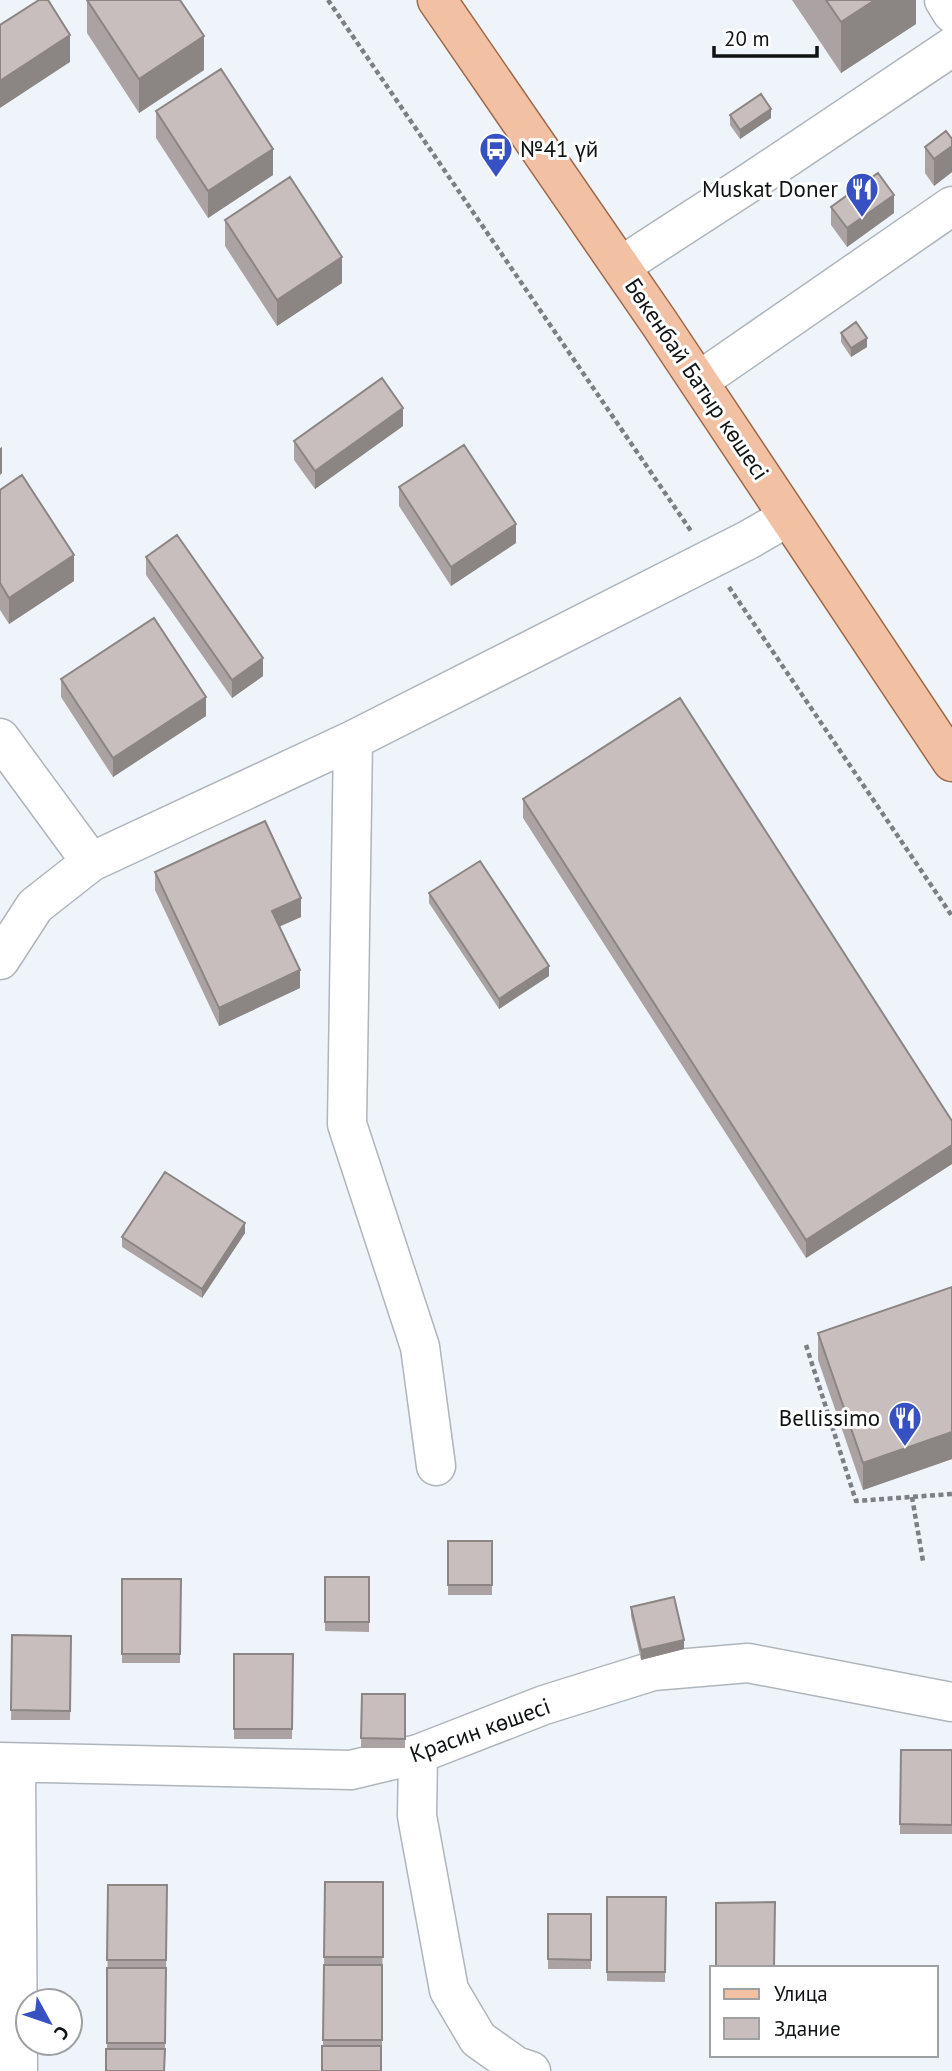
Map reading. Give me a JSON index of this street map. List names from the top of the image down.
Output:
{
  "streets": {
    "main road": ["Бөкенбай Батыр көшесі"],
    "street": ["Красин көшесі"]
  },
  "places": {
    "bus stop": ["№41 үй"],
    "restaurant": ["Muskat Doner", "Bellissimo"]
  },
  "legend": ["Улица", "Здание"],
  "scale_bar": "20 m",
  "north": "bottom right"
}
